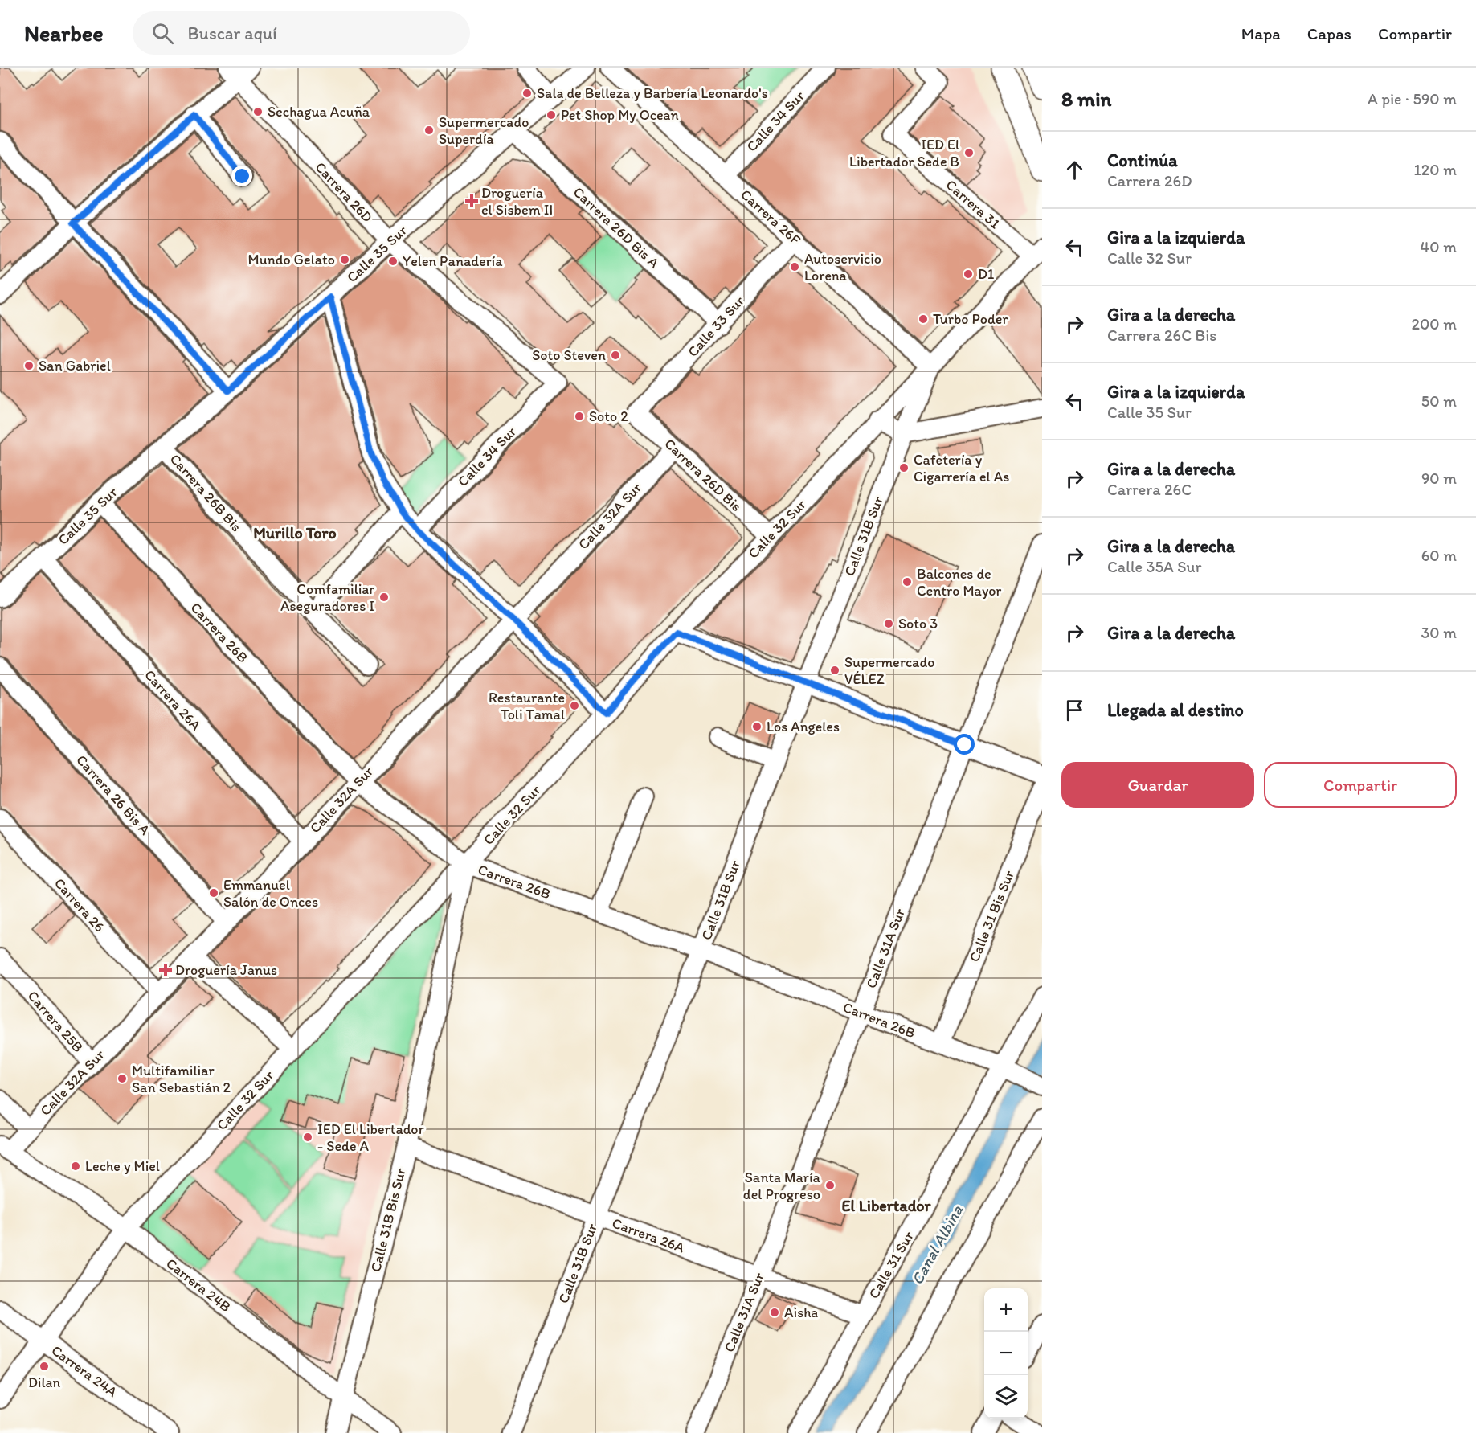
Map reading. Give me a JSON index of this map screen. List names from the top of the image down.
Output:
{
  "streets": {
    "street": [
      "Calle 34 Sur",
      "Carrera 26D",
      "Carrera 31",
      "Carrera 26F",
      "Carrera 26D Bis A",
      "Calle 35 Sur",
      "Calle 33 Sur",
      "Carrera 26D Bis",
      "Carrera 26B Bis",
      "Calle 32A Sur",
      "Calle 32 Sur",
      "Calle 31B Sur",
      "Carrera 26B",
      "Carrera 26A",
      "Carrera 26 Bis A",
      "Carrera 26",
      "Calle 31 Bis Sur",
      "Calle 31A Sur",
      "Carrera 25B",
      "Calle 31B Bis Sur",
      "Calle 31 Sur",
      "Carrera 24B",
      "Carrera 24A"
    ]
  },
  "crossings": [
    ["Calle 34 Sur", "Carrera 26D"],
    ["Calle 34 Sur", "Carrera 26F"],
    ["Carrera 26D", "Calle 35 Sur"],
    ["Carrera 31", "Calle 32 Sur"],
    ["Carrera 26F", "Calle 33 Sur"],
    ["Carrera 26F", "Calle 32 Sur"],
    ["Carrera 26F", "Calle 31B Sur"],
    ["Carrera 26D Bis A", "Calle 35 Sur"],
    ["Carrera 26D Bis A", "Calle 33 Sur"],
    ["Calle 35 Sur", "Carrera 26B Bis"],
    ["Calle 35 Sur", "Carrera 26B"],
    ["Calle 35 Sur", "Carrera 26A"],
    ["Calle 33 Sur", "Carrera 26D Bis"],
    ["Carrera 26D Bis", "Calle 32A Sur"],
    ["Carrera 26D Bis", "Calle 32 Sur"],
    ["Calle 32A Sur", "Carrera 26B"],
    ["Calle 32A Sur", "Carrera 26A"],
    ["Calle 32A Sur", "Carrera 26 Bis A"],
    ["Calle 32A Sur", "Carrera 26"],
    ["Calle 32A Sur", "Carrera 25B"],
    ["Calle 32A Sur", "Carrera 24B"],
    ["Calle 32 Sur", "Calle 31B Sur"],
    ["Calle 32 Sur", "Carrera 26B"],
    ["Calle 32 Sur", "Calle 31B Bis Sur"],
    ["Calle 32 Sur", "Carrera 24B"],
    ["Calle 32 Sur", "Carrera 24A"],
    ["Calle 31B Sur", "Carrera 26B"],
    ["Calle 31B Sur", "Carrera 26A"],
    ["Carrera 26B", "Calle 31 Bis Sur"],
    ["Carrera 26B", "Calle 31A Sur"],
    ["Carrera 26B", "Calle 31B Bis Sur"],
    ["Carrera 26B", "Calle 31 Sur"],
    ["Carrera 26A", "Calle 31A Sur"],
    ["Carrera 26A", "Calle 31B Bis Sur"],
    ["Carrera 26A", "Calle 31 Sur"],
    ["Calle 31B Bis Sur", "Carrera 24B"]
  ],
  "districts": ["Murillo Toro", "El Libertador"],
  "water": ["Canal Albina"],
  "places": {
    "other": [
      "Sala de Belleza y Barbería Leonardo's",
      "Sechagua Acuña",
      "Pet Shop My Ocean",
      "Supermercado Superdía",
      "IED El Libertador Sede B",
      "Mundo Gelato",
      "Yelen Panadería",
      "Autoservicio Lorena",
      "D1",
      "Turbo Poder",
      "Soto Steven",
      "San Gabriel",
      "Soto 2",
      "Cafetería y Cigarrería el As",
      "Balcones de Centro Mayor",
      "Comfamiliar Aseguradores I",
      "Soto 3",
      "Supermercado VÉLEZ",
      "Restaurante Toli Tamal",
      "Los Angeles",
      "Emmanuel Salón de Onces",
      "Multifamiliar San Sebastián 2",
      "IED El Libertador - Sede A",
      "Leche y Miel",
      "Santa María del Progreso",
      "Aisha",
      "Dilan"
    ],
    "health": ["Droguería el Sisbem II", "Droguería Janus"]
  },
  "page": {
    "header": "Nearbee",
    "search": "Buscar aquí",
    "nav": ["Mapa", "Capas", "Compartir"],
    "heading": ["8 min", "A pie · 590 m"],
    "list": [
      ["Continúa", "Carrera 26D", "120 m"],
      ["Gira a la izquierda", "Calle 32 Sur", "40 m"],
      ["Gira a la derecha", "Carrera 26C Bis", "200 m"],
      ["Gira a la izquierda", "Calle 35 Sur", "50 m"],
      ["Gira a la derecha", "Carrera 26C", "90 m"],
      ["Gira a la derecha", "Calle 35A Sur", "60 m"],
      ["Gira a la derecha", "30 m"],
      "Llegada al destino"
    ],
    "buttons": ["Guardar", "Compartir"],
    "map_buttons": ["+", "−"]
  }
}
